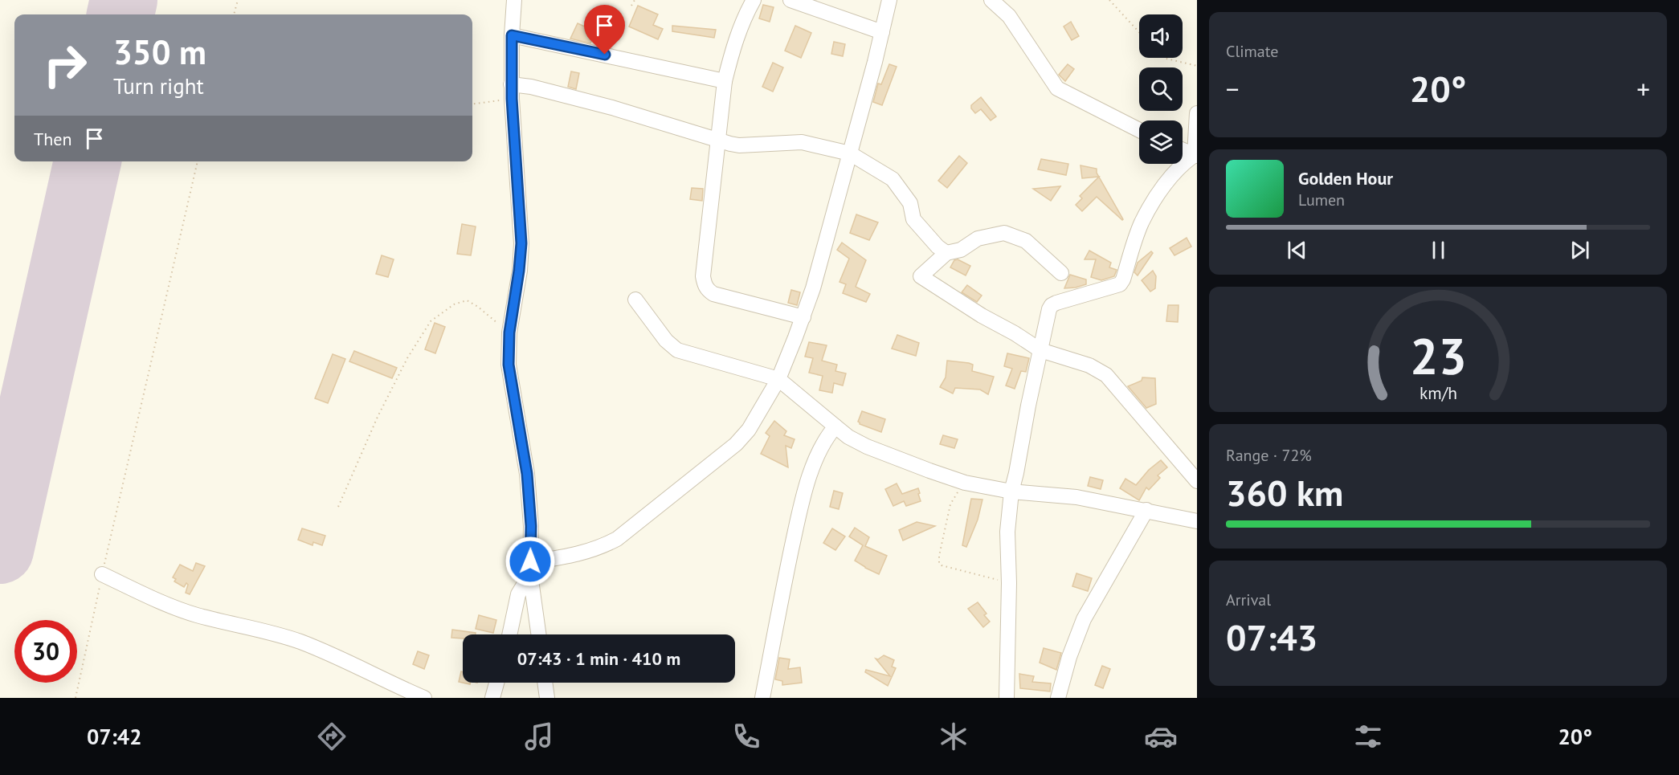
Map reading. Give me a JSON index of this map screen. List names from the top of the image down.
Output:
{
  "page": {
    "tile": [
      "Climate",
      ["Range · 72%", "360 km"],
      ["Arrival", "07:43"]
    ],
    "turn": ["350 m", "Turn right"],
    "heat": ["−", "20°", "+"],
    "then": "Then",
    "song": ["Golden Hour", "Lumen"],
    "limit": "30",
    "trip": "07:43 · 1 min · 410 m",
    "tabs": ["07:42", "20°"],
    "gauge": ["23", "km/h"]
  }
}
